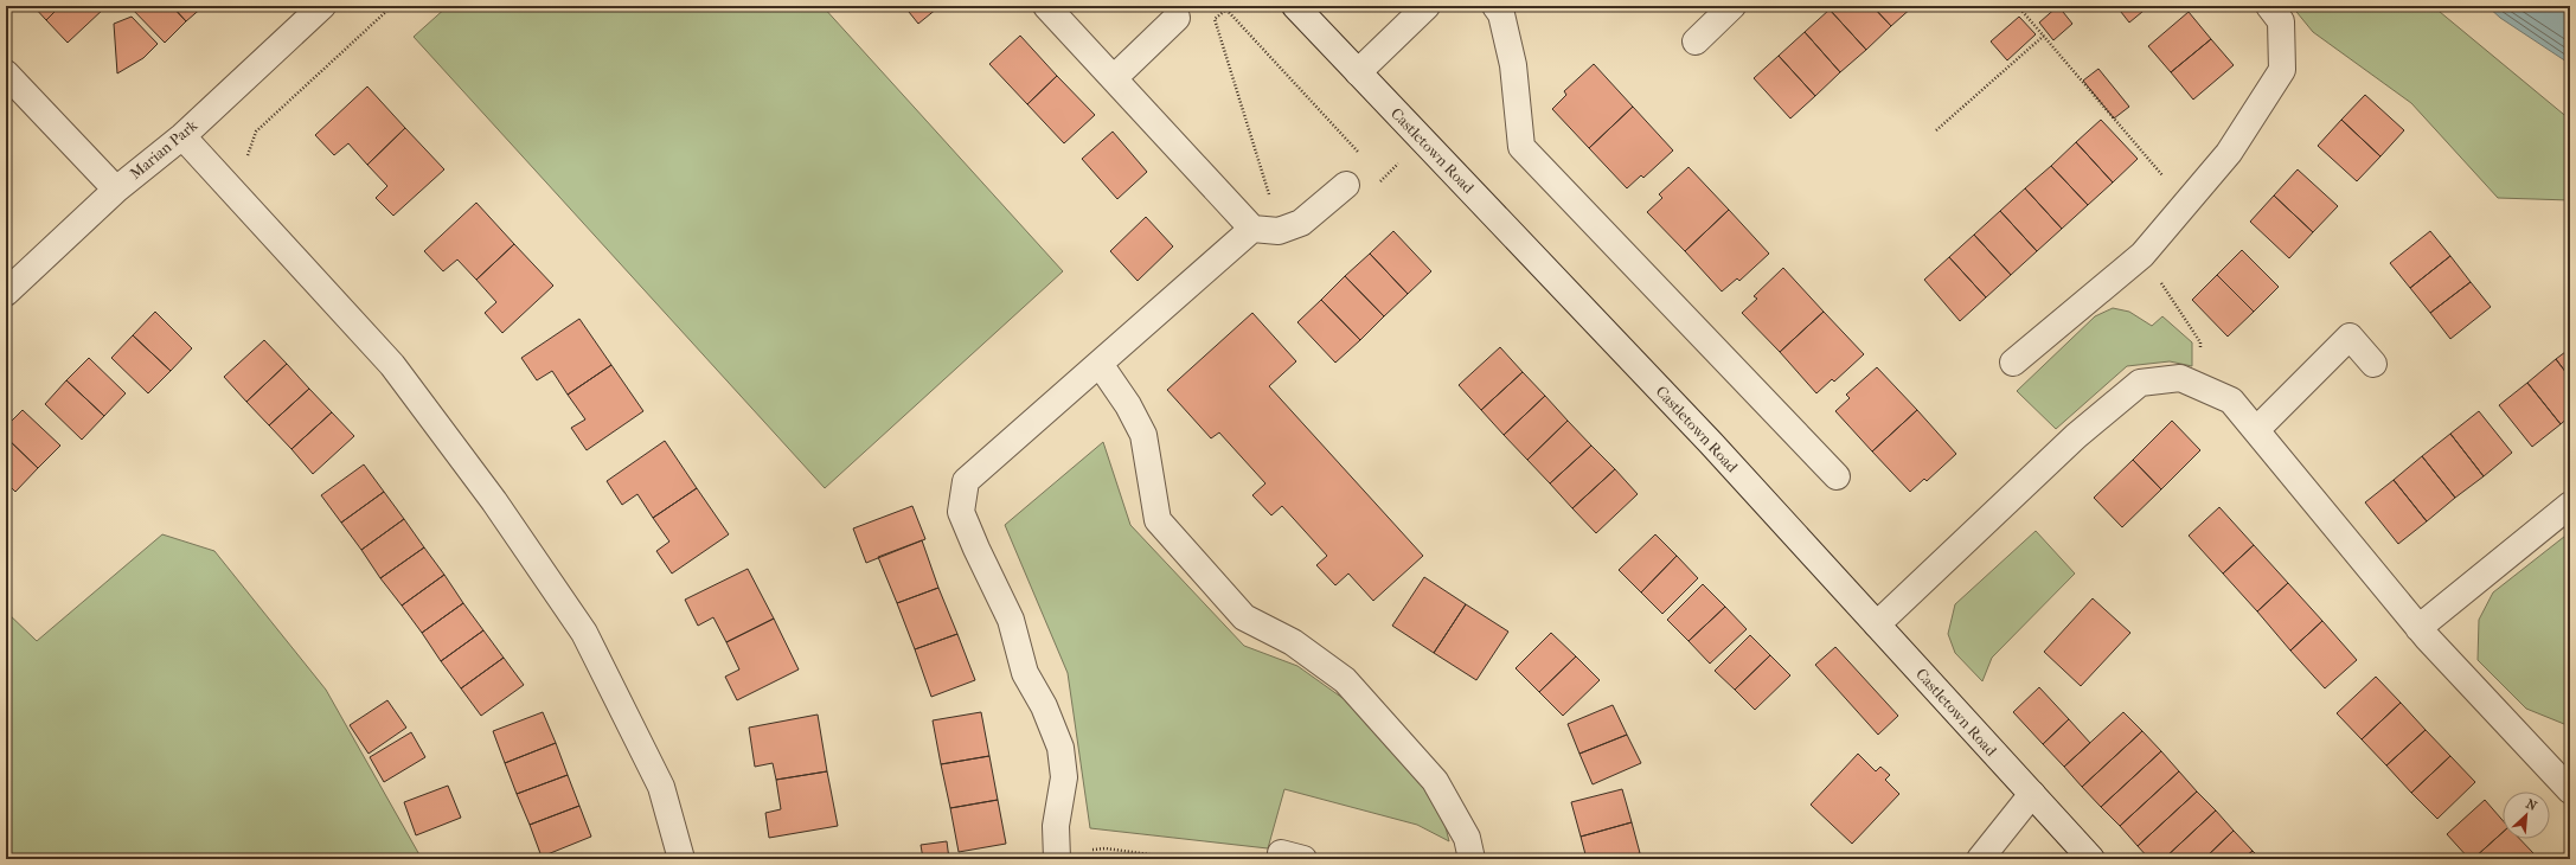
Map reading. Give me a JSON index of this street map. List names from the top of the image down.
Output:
{
  "streets": {
    "street": ["Marian Park", "Castletown Road"]
  },
  "north": "top right"
}
